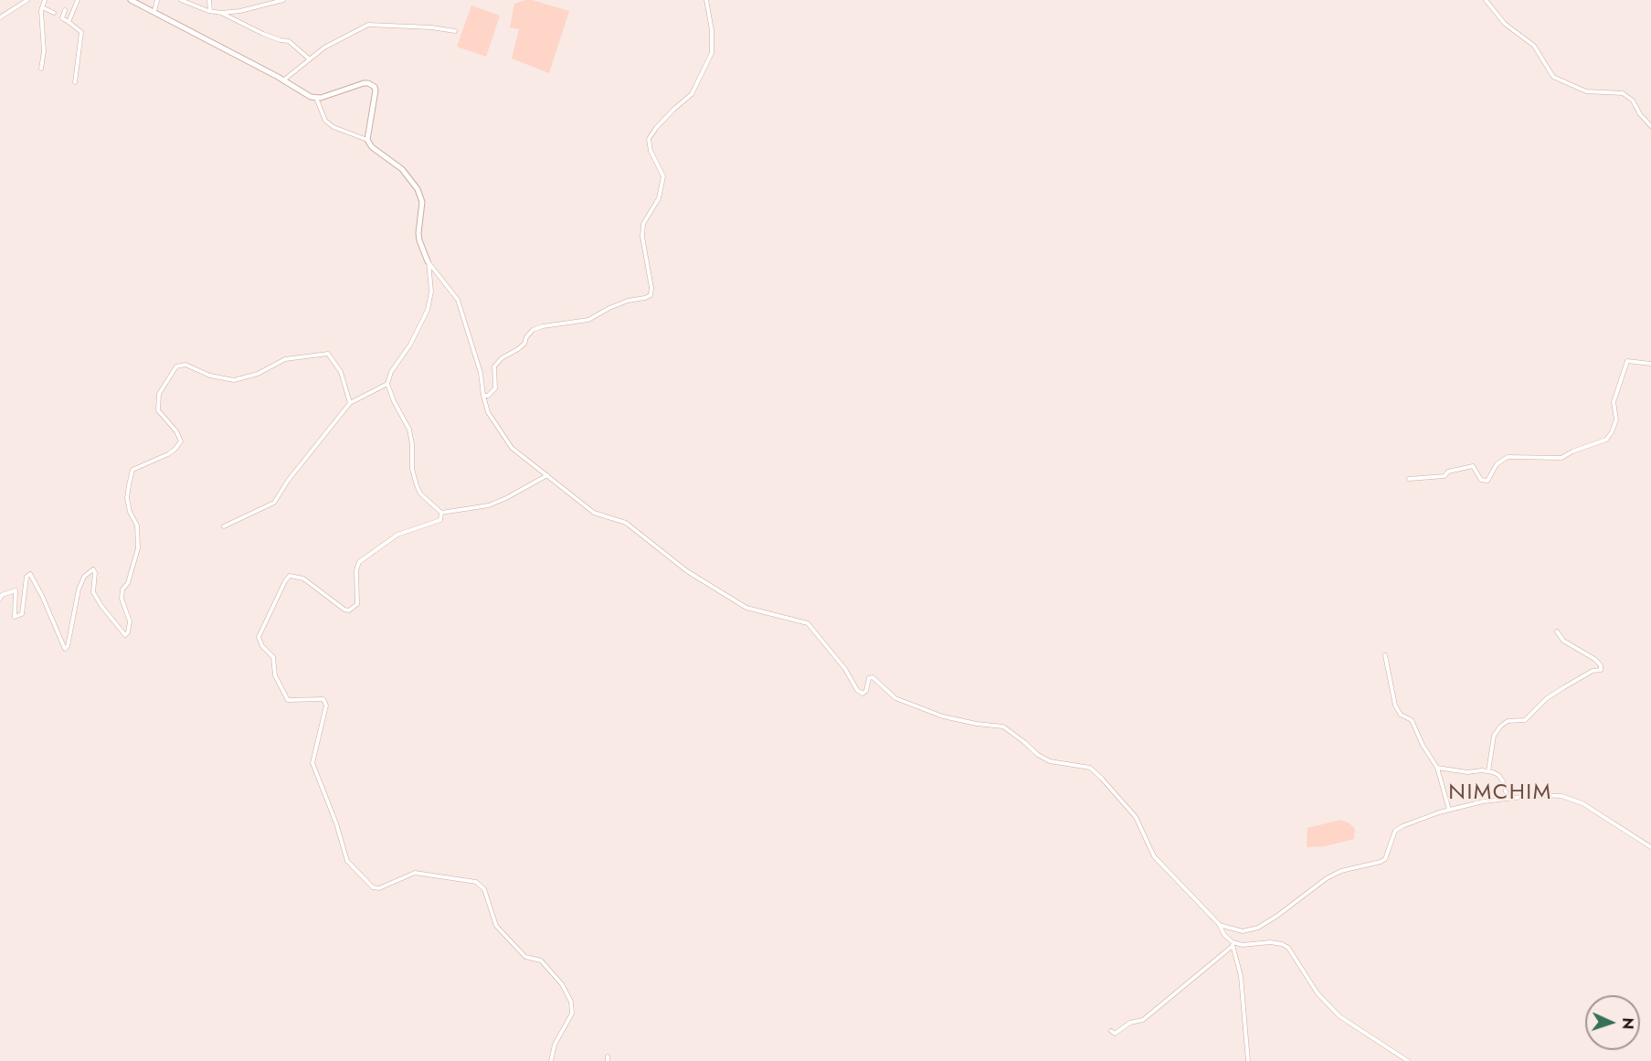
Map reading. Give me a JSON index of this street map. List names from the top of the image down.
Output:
{
  "districts": ["NIMCHIM"],
  "north": "right"
}
